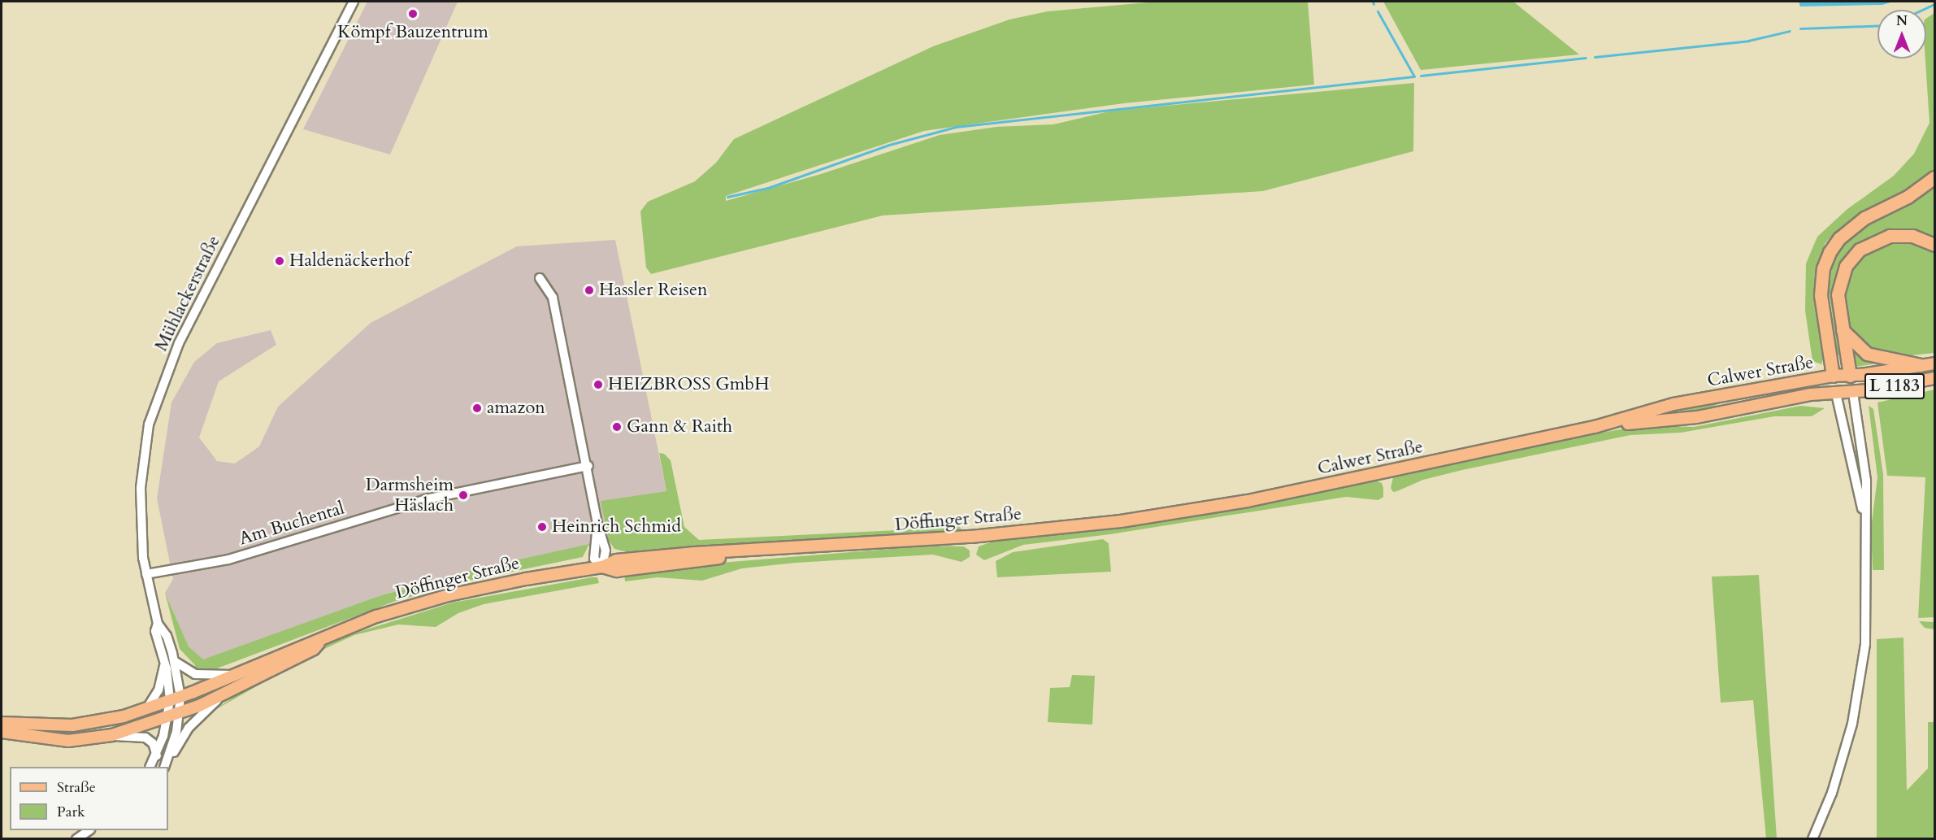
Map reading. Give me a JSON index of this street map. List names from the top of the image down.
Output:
{
  "streets": {
    "main road": ["Calwer Straße", "L 1183", "Döffinger Straße"],
    "street": ["Mühlackerstraße", "Am Buchental"]
  },
  "crossings": [
    ["Mühlackerstraße", "Döffinger Straße"],
    ["Mühlackerstraße", "Am Buchental"],
    ["Calwer Straße", "Döffinger Straße"]
  ],
  "places": [
    "Kömpf Bauzentrum",
    "Haldenäckerhof",
    "Hassler Reisen",
    "HEIZBROSS GmbH",
    "amazon",
    "Gann & Raith",
    "Darmsheim Häslach",
    "Heinrich Schmid"
  ],
  "legend": ["Straße", "Park"],
  "north": "top"
}
